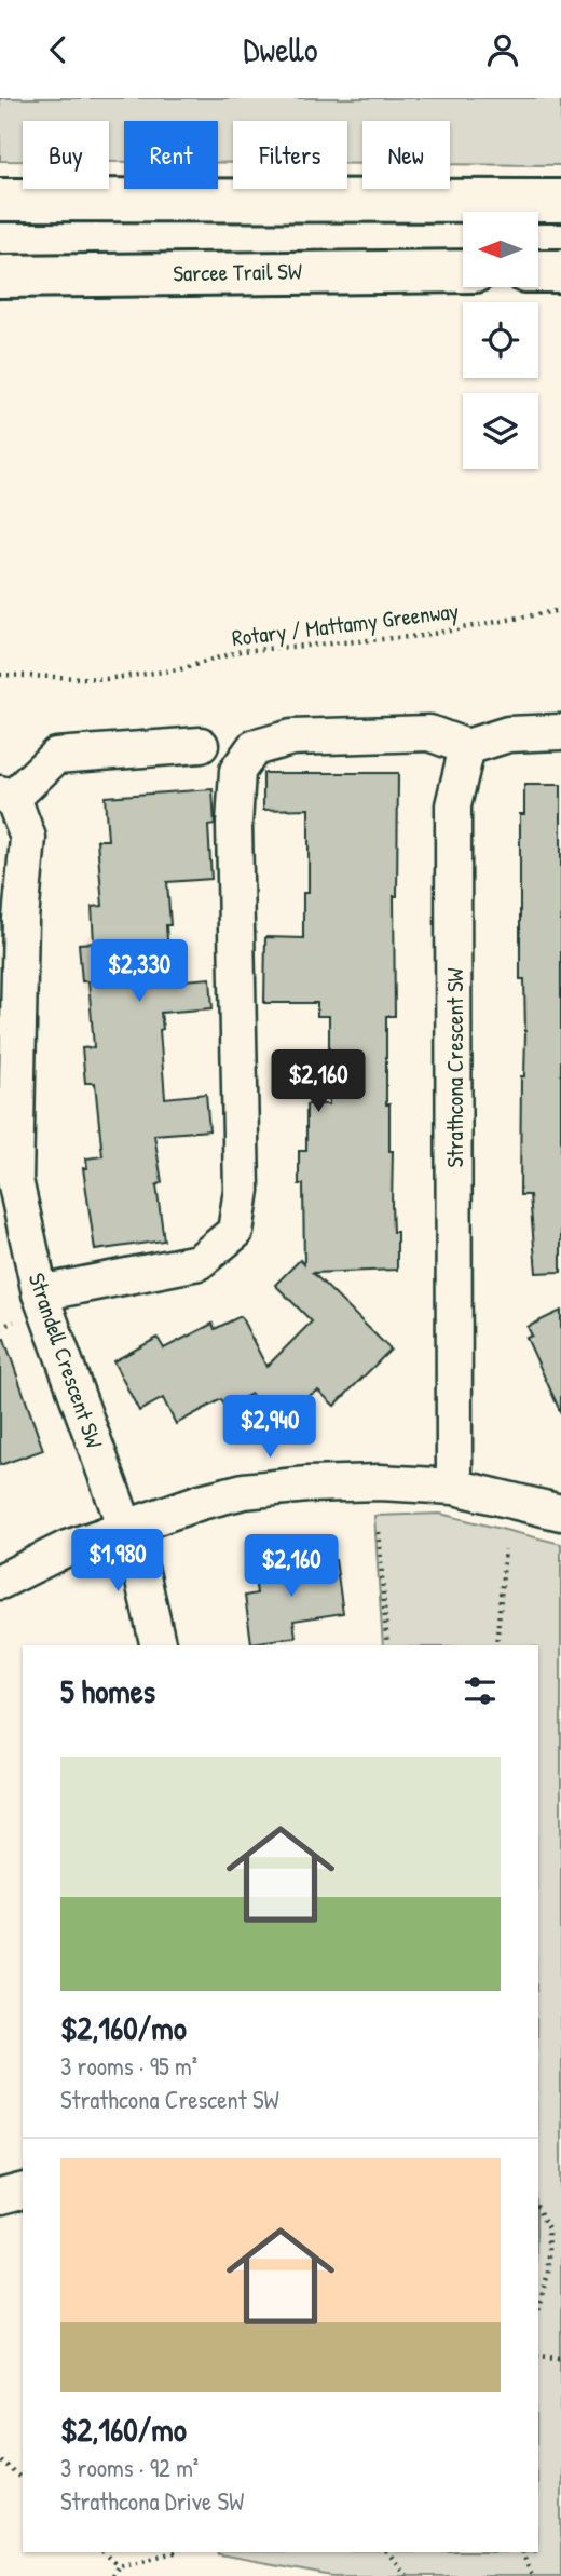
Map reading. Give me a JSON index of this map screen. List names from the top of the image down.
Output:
{
  "streets": {
    "highway": ["Sarcee Trail SW"],
    "street": ["Strathcona Crescent SW", "Strandell Crescent SW"],
    "path": ["Rotary / Mattamy Greenway"]
  },
  "north": "left",
  "page": {
    "header": "Dwello",
    "chip": [
      "Buy",
      "Rent",
      "Filters",
      "New"
    ],
    "price": [
      "$2,330",
      "$2,160",
      "$2,940",
      "$1,980",
      "$2,160"
    ],
    "heading": "5 homes",
    "list": [
      {
        "name": "$2,160/mo",
        "note": "3 rooms · 95 m² · Strathcona Crescent SW"
      },
      {
        "name": "$2,160/mo",
        "note": "3 rooms · 92 m² · Strathcona Drive SW"
      }
    ]
  }
}
